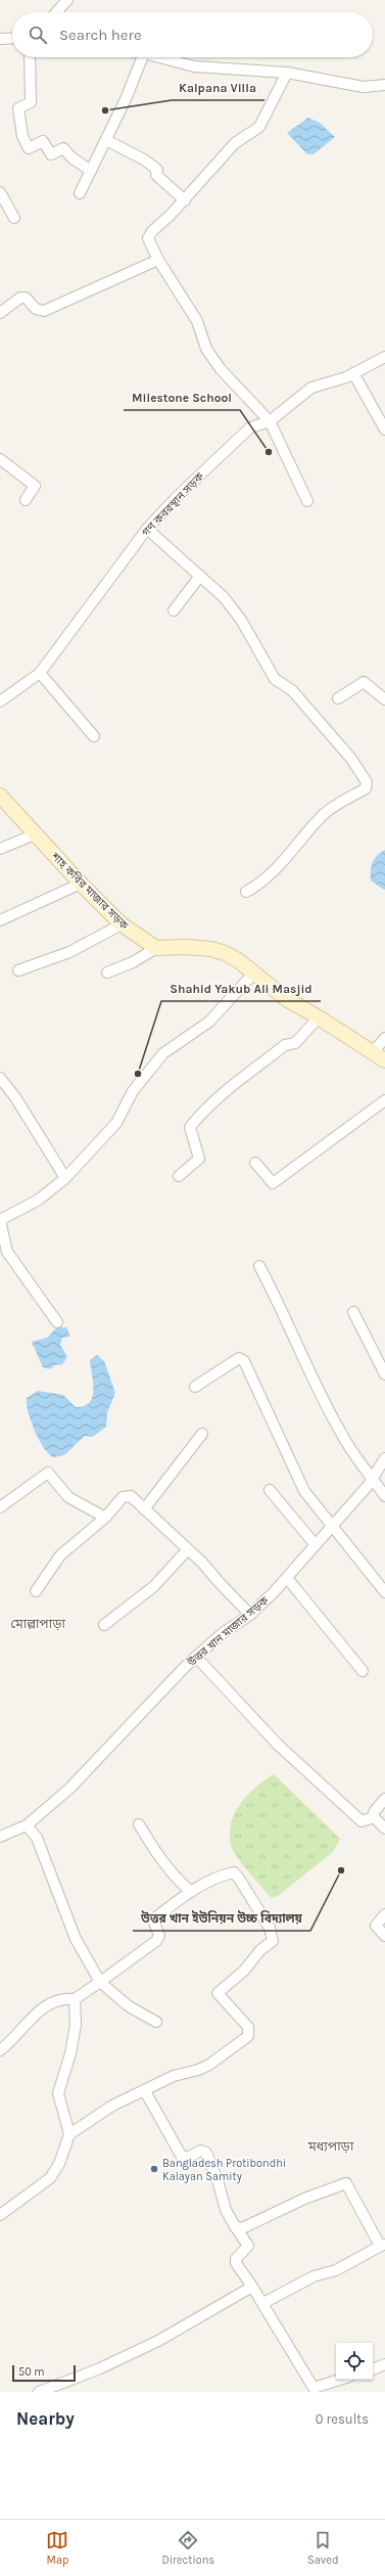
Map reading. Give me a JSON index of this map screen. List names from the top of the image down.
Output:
{
  "streets": {
    "main road": ["শাহ কবির মাজার সড়ক"],
    "street": ["গণ কবরস্থান সড়ক", "উত্তর খান মাজার সড়ক"]
  },
  "districts": ["মোল্লাপাড়া", "মধ্যপাড়া"],
  "places": [
    "Kalpana Villa",
    "Milestone School",
    "Shahid Yakub Ali Masjid",
    "উত্তর খান ইউনিয়ন উচ্চ বিদ্যালয়",
    "Bangladesh Protibondhi Kalayan Samity"
  ],
  "scale_bar": "50 m",
  "page": {
    "search": "Search here",
    "scale": "50 m",
    "heading": ["Nearby", "0 results"],
    "nav": ["Map", "Directions", "Saved"]
  }
}
